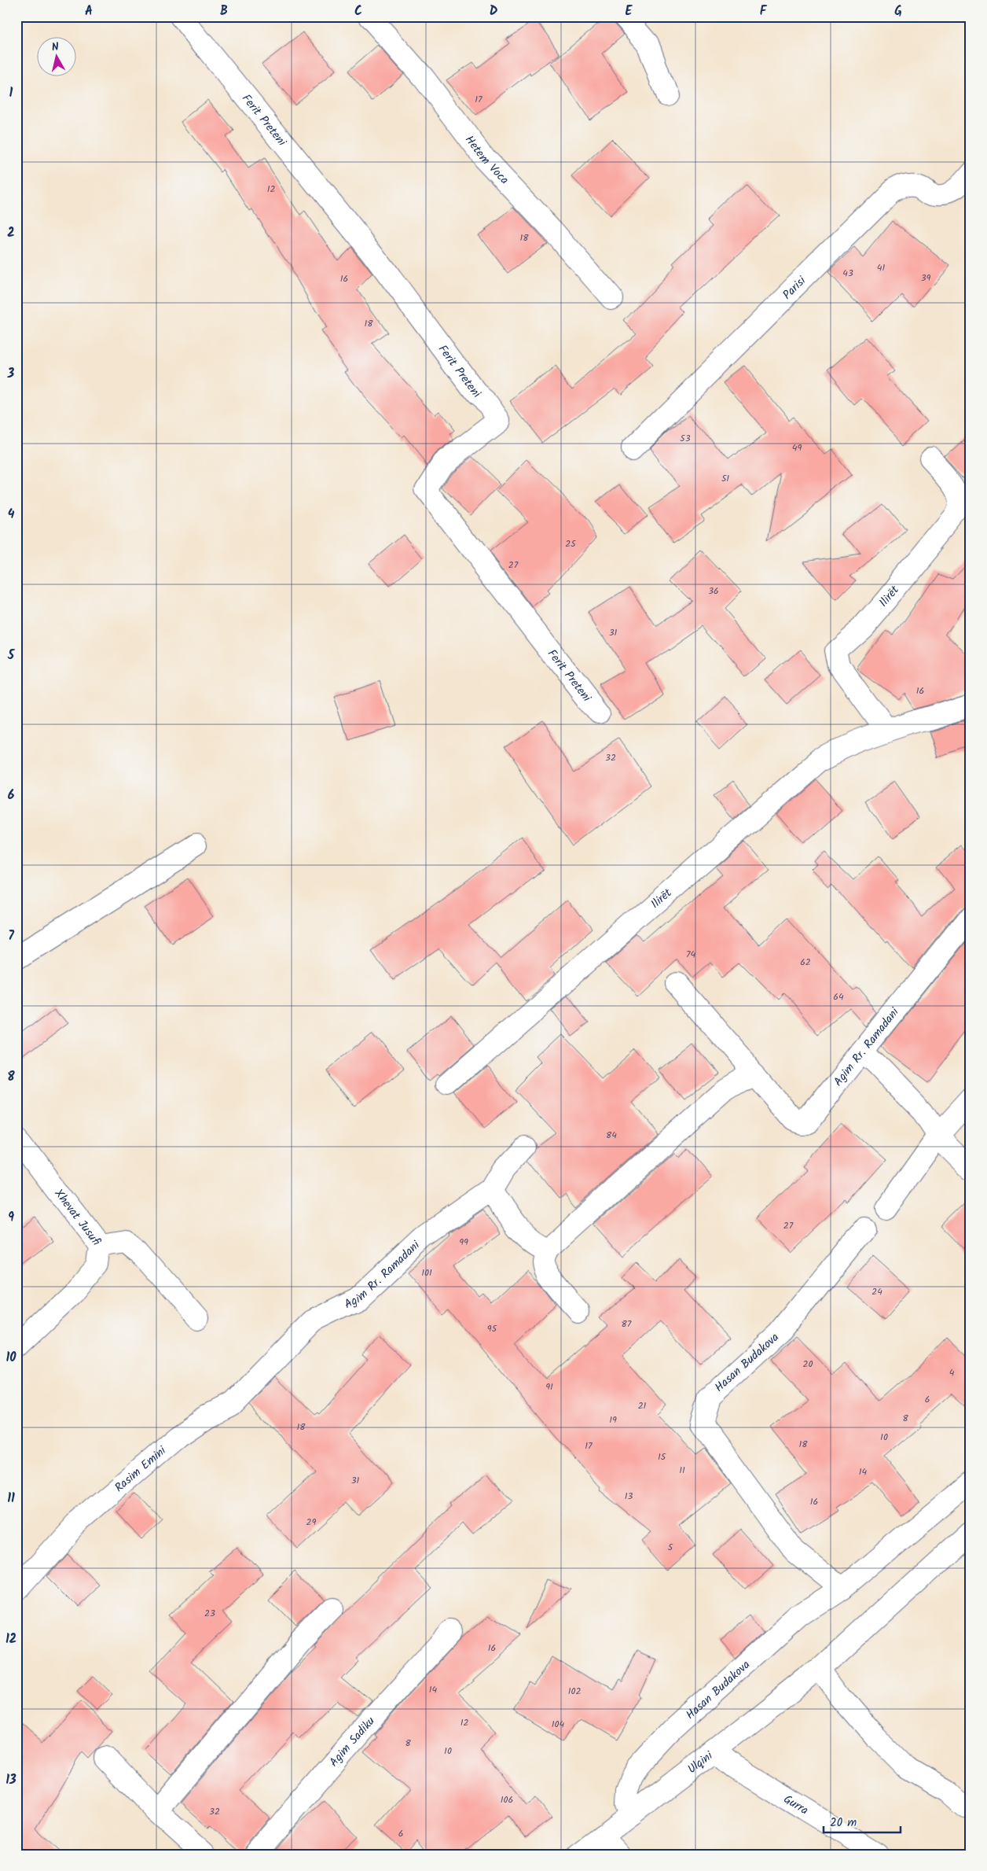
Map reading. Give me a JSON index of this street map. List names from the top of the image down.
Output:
{
  "streets": {
    "street": [
      "Ferit Preteni",
      "Hetem Voca",
      "Parisi",
      "Ilirët",
      "Agim Rr. Ramadani",
      "Xhevat Jusufi",
      "Hasan Budakova",
      "Rasim Emini",
      "Agim Sadiku",
      "Ulqini",
      "Gurra"
    ]
  },
  "crossings": [
    ["Agim Rr. Ramadani", "Rasim Emini"],
    ["Hasan Budakova", "Ulqini"],
    ["Ulqini", "Gurra"]
  ],
  "house_numbers": [
    "17",
    "12",
    "18",
    "41",
    "43",
    "39",
    "16",
    "18",
    "53",
    "49",
    "51",
    "25",
    "27",
    "36",
    "31",
    "16",
    "32",
    "74",
    "62",
    "64",
    "84",
    "27",
    "99",
    "101",
    "24",
    "87",
    "95",
    "20",
    "4",
    "91",
    "6",
    "21",
    "8",
    "19",
    "18",
    "10",
    "18",
    "17",
    "15",
    "11",
    "14",
    "31",
    "13",
    "16",
    "29",
    "5",
    "23",
    "16",
    "14",
    "102",
    "12",
    "104",
    "8",
    "10",
    "106",
    "32",
    "6"
  ],
  "scale_bar": "20 m",
  "north": "top",
  "grid": {
    "columns": [
      "A",
      "B",
      "C",
      "D",
      "E",
      "F",
      "G"
    ],
    "rows": [
      "1",
      "2",
      "3",
      "4",
      "5",
      "6",
      "7",
      "8",
      "9",
      "10",
      "11",
      "12",
      "13"
    ]
  }
}
